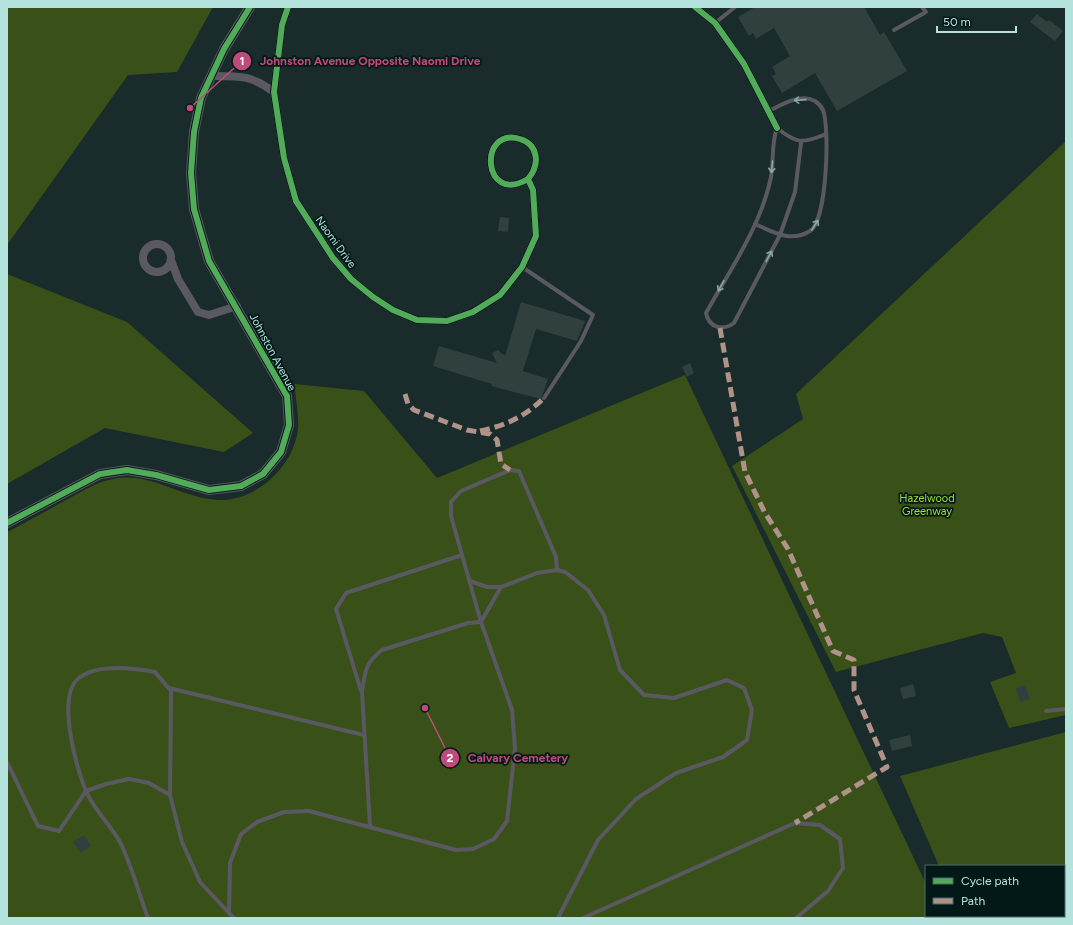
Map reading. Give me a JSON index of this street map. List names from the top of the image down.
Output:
{
  "streets": {
    "street": ["Naomi Drive", "Johnston Avenue"]
  },
  "parks": ["Hazelwood Greenway"],
  "places": ["Johnston Avenue Opposite Naomi Drive", "Calvary Cemetery"],
  "legend": ["Cycle path", "Path"],
  "scale_bar": "50 m"
}
